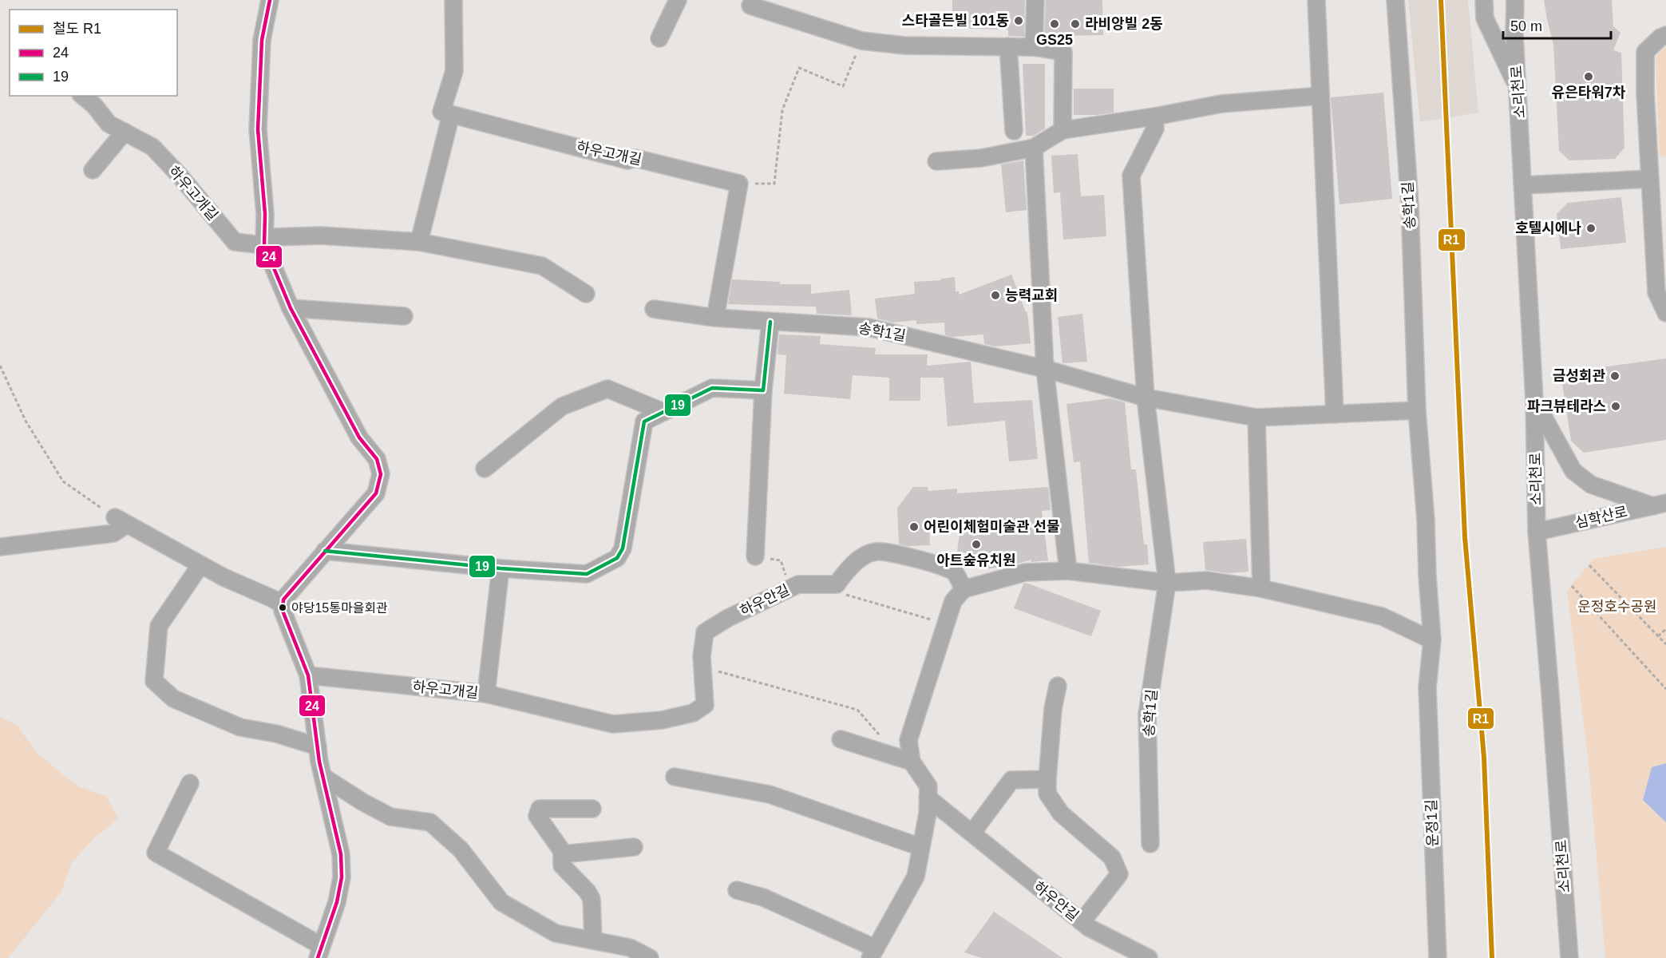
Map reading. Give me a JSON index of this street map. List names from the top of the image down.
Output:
{
  "streets": {
    "street": [
      "소리천로",
      "하우고개길",
      "송학1길",
      "심학산로",
      "하우안길",
      "운정1길"
    ]
  },
  "crossings": [
    ["소리천로", "심학산로"],
    ["하우고개길", "하우안길"],
    ["송학1길", "운정1길"]
  ],
  "parks": ["운정호수공원"],
  "places": [
    "스타골든빌 101동",
    "GS25",
    "라비앙빌 2동",
    "유은타워7차",
    "호텔시에나",
    "능력교회",
    "금성회관",
    "파크뷰테라스",
    "어린이체험미술관 선물",
    "아트숲유치원",
    "야당15통마을회관"
  ],
  "lines": ["rail line R1", "transit line 24", "transit line 19"],
  "legend": ["철도 R1", "24", "19"],
  "scale_bar": "50 m"
}
